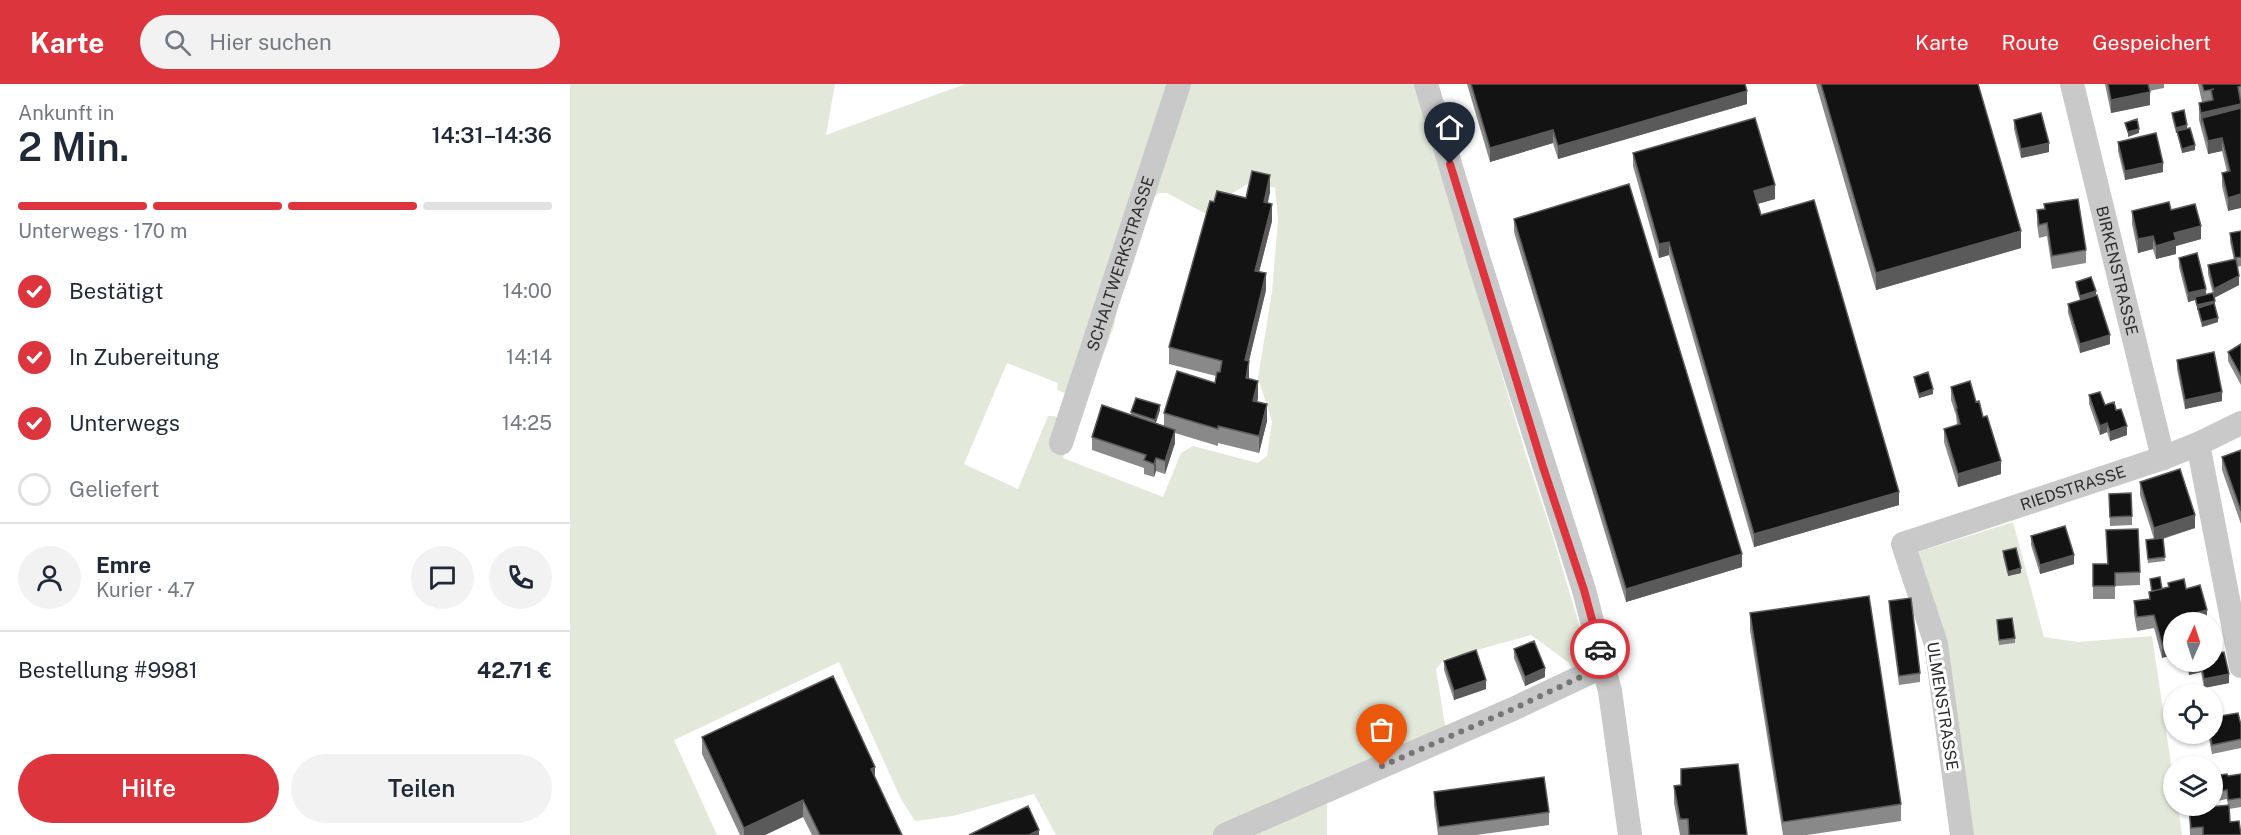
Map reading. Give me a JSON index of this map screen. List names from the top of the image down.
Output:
{
  "streets": {
    "street": [
      "SCHALTWERKSTRASSE",
      "BIRKENSTRASSE",
      "RIEDSTRASSE",
      "ULMENSTRASSE"
    ]
  },
  "crossings": [
    ["BIRKENSTRASSE", "RIEDSTRASSE"],
    ["RIEDSTRASSE", "ULMENSTRASSE"]
  ],
  "north": "top",
  "page": {
    "header": "Karte",
    "search": "Hier suchen",
    "nav": ["Karte", "Route", "Gespeichert"],
    "heading": ["2 Min.", "Ankunft in", "14:31–14:36"],
    "panel": [
      "Emre",
      "Kurier · 4.7",
      "Bestellung #9981",
      "42.71 €"
    ],
    "bar": "Unterwegs · 170 m",
    "list": [
      ["Bestätigt", "14:00"],
      ["In Zubereitung", "14:14"],
      ["Unterwegs", "14:25"],
      "Geliefert"
    ],
    "buttons": ["Hilfe", "Teilen"]
  }
}
